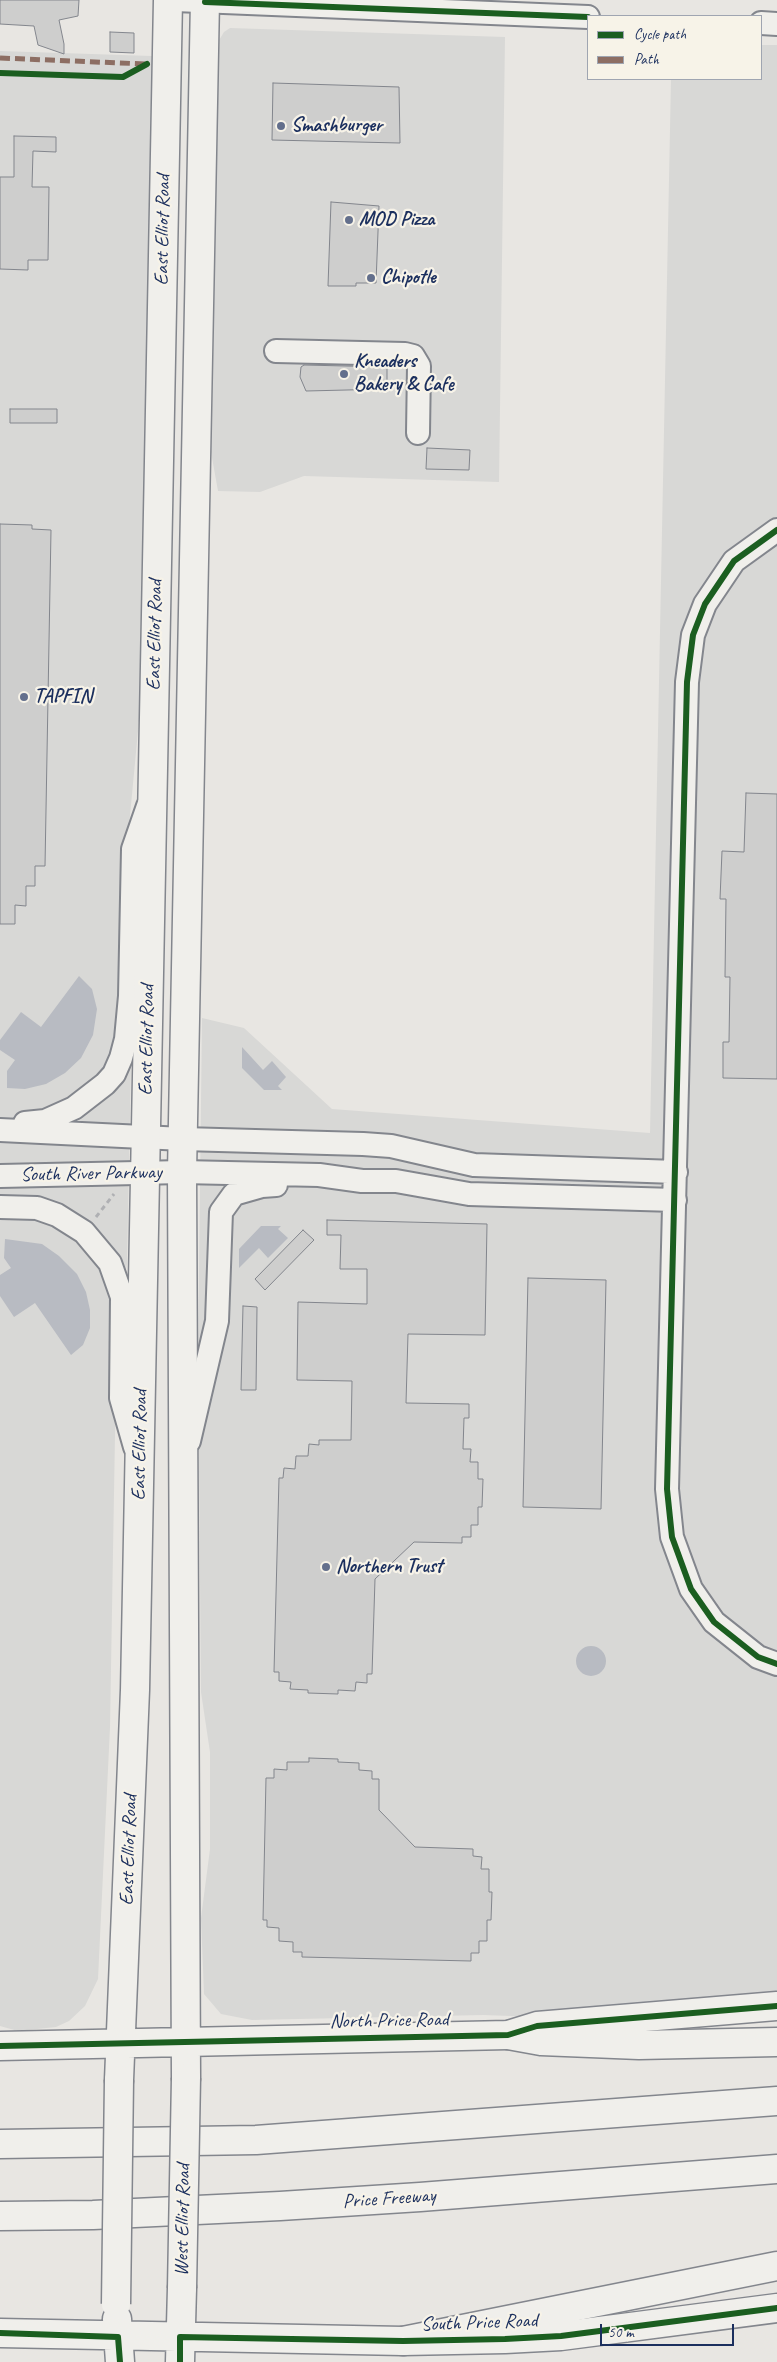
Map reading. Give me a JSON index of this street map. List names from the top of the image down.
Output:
{
  "streets": {
    "main road": [
      "East Elliot Road",
      "North Price Road",
      "Price Freeway",
      "West Elliot Road",
      "South Price Road"
    ],
    "street": ["South River Parkway"]
  },
  "crossings": [
    ["East Elliot Road", "South River Parkway"],
    ["East Elliot Road", "North Price Road"],
    ["East Elliot Road", "West Elliot Road"],
    ["East Elliot Road", "South Price Road"],
    ["West Elliot Road", "South Price Road"]
  ],
  "places": [
    "Smashburger",
    "MOD Pizza",
    "Chipotle",
    "Kneaders Bakery & Cafe",
    "TAPFIN",
    "Northern Trust"
  ],
  "legend": ["Cycle path", "Path"],
  "scale_bar": "50 m"
}
